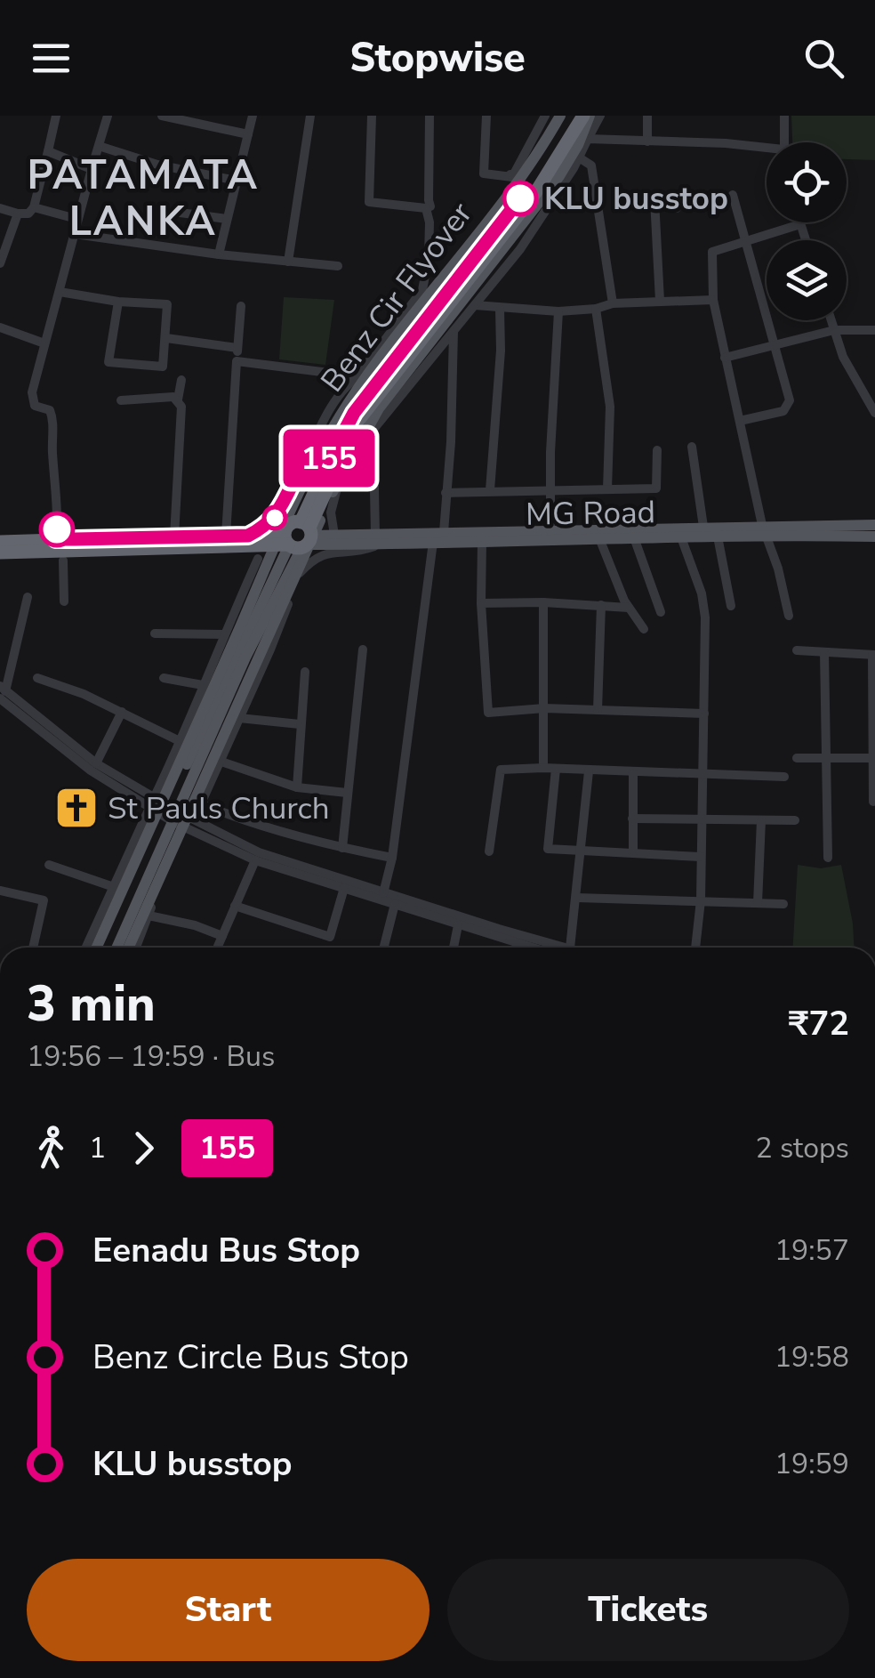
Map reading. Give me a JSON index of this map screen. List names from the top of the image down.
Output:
{
  "streets": {
    "main road": ["Benz Cir Flyover", "MG Road"]
  },
  "districts": ["PATAMATA LANKA"],
  "places": {
    "other": ["KLU busstop"],
    "church": ["St Pauls Church"]
  },
  "lines": ["bus line 155"],
  "page": {
    "header": "Stopwise",
    "on_map": "155",
    "heading": ["3 min", "19:56 – 19:59 · Bus", "₹72"],
    "legs": ["1", "155", "2 stops"],
    "list": [
      {
        "name": "Eenadu Bus Stop",
        "value": "19:57"
      },
      {
        "name": "Benz Circle Bus Stop",
        "value": "19:58"
      },
      {
        "name": "KLU busstop",
        "value": "19:59"
      }
    ],
    "buttons": ["Start", "Tickets"]
  }
}
